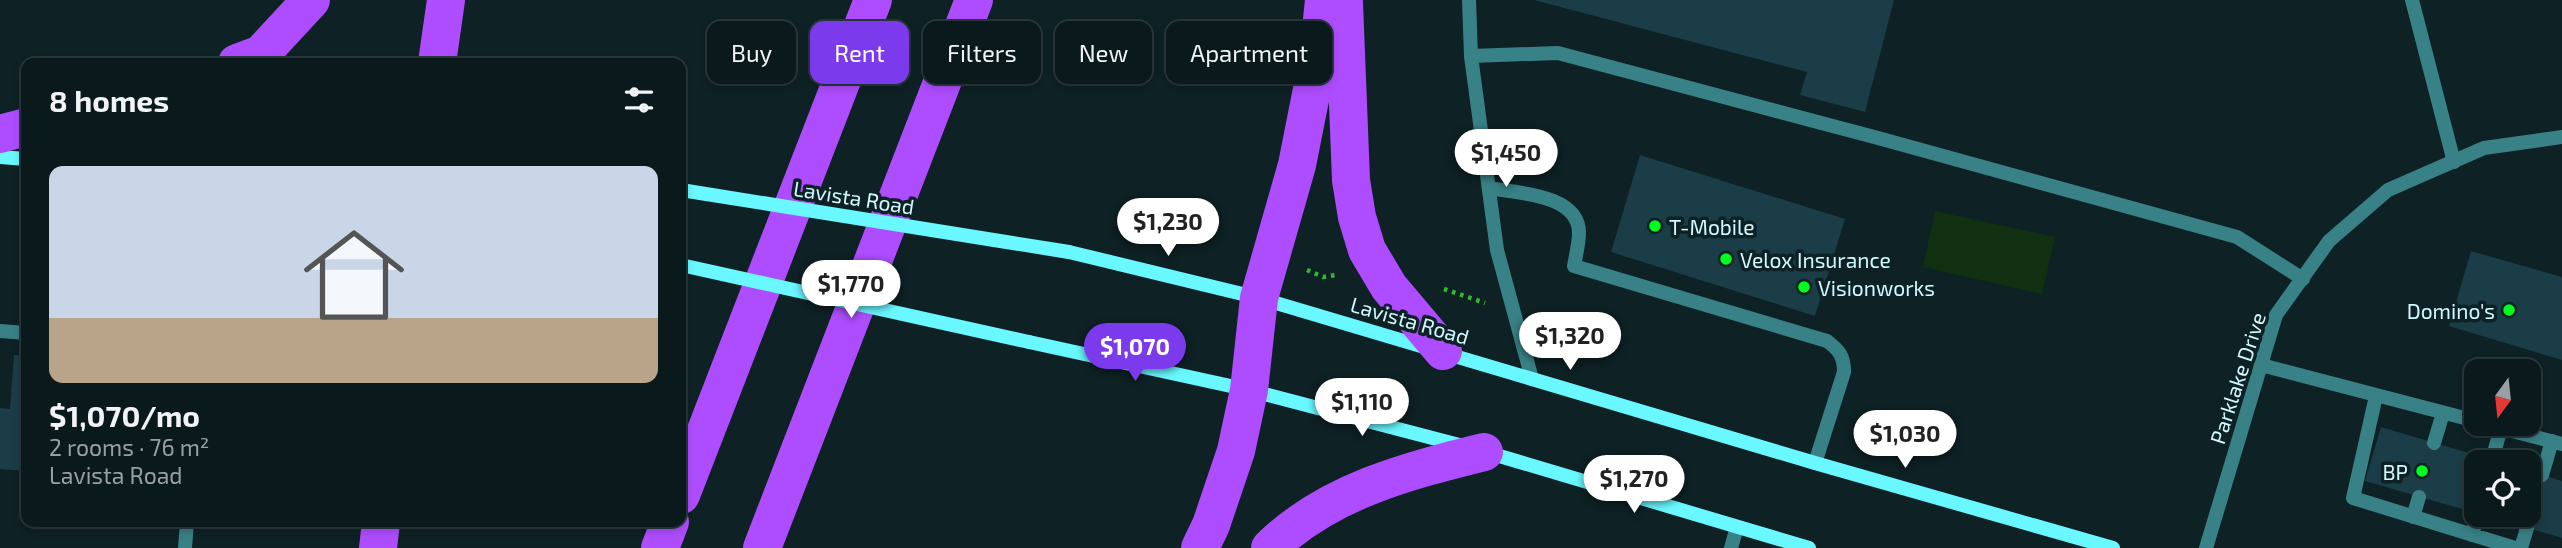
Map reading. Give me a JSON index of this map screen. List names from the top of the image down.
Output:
{
  "streets": {
    "main road": ["Lavista Road"],
    "street": ["Parklake Drive"]
  },
  "places": [
    "T-Mobile",
    "Velox Insurance",
    "Visionworks",
    "Domino's",
    "BP"
  ],
  "north": "bottom",
  "page": {
    "chip": [
      "Buy",
      "Rent",
      "Filters",
      "New",
      "Apartment"
    ],
    "heading": "8 homes",
    "price": [
      "$1,450",
      "$1,230",
      "$1,770",
      "$1,320",
      "$1,070",
      "$1,110",
      "$1,030",
      "$1,270"
    ],
    "list": [
      {
        "name": "$1,070/mo",
        "note": "2 rooms · 76 m² · Lavista Road"
      }
    ]
  }
}
